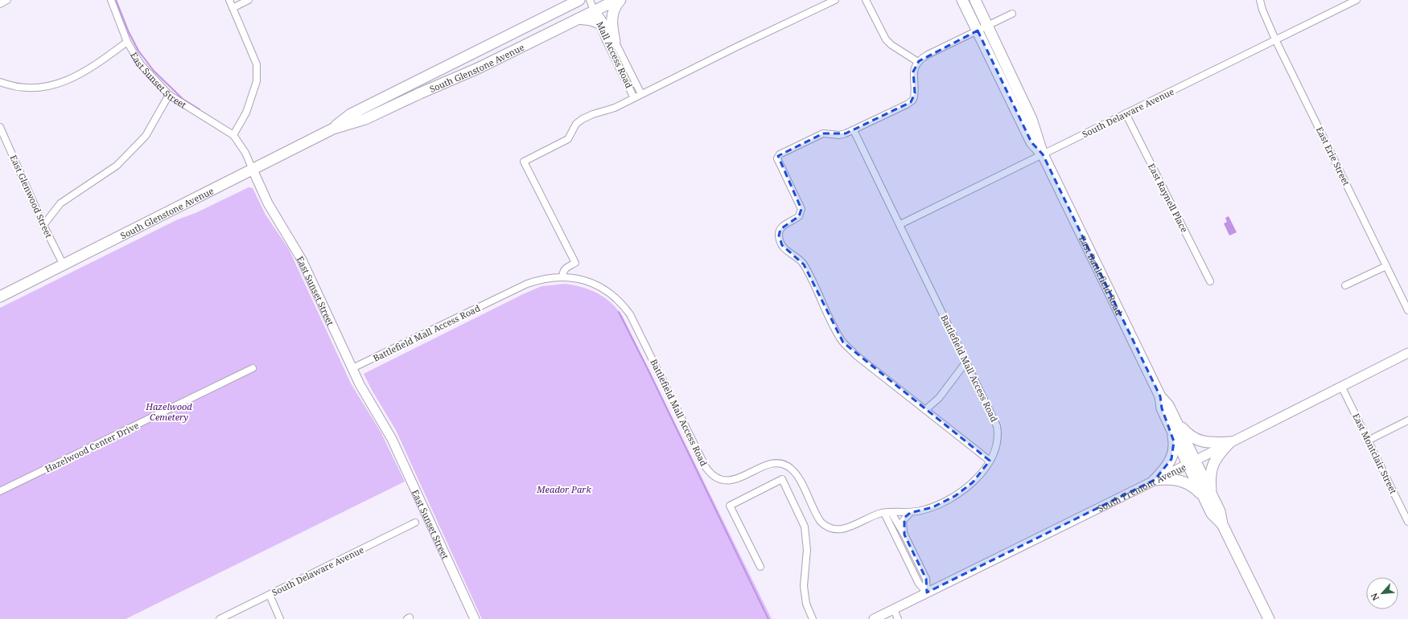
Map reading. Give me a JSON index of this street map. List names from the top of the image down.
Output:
{
  "streets": {
    "main road": [
      "South Glenstone Avenue",
      "East Sunset Street",
      "East Battlefield Road",
      "South Fremont Avenue"
    ],
    "street": [
      "Mall Access Road",
      "South Delaware Avenue",
      "East Erie Street",
      "East Glenwood Street",
      "East Raynell Place",
      "Battlefield Mall Access Road",
      "Hazelwood Center Drive",
      "East Montclair Street"
    ]
  },
  "crossings": [
    ["Mall Access Road", "South Glenstone Avenue"],
    ["South Glenstone Avenue", "East Sunset Street"],
    ["South Glenstone Avenue", "East Glenwood Street"],
    ["East Sunset Street", "Battlefield Mall Access Road"],
    ["South Delaware Avenue", "East Erie Street"],
    ["South Delaware Avenue", "East Raynell Place"],
    ["South Delaware Avenue", "East Battlefield Road"],
    ["South Delaware Avenue", "Battlefield Mall Access Road"],
    ["East Battlefield Road", "South Fremont Avenue"],
    ["East Montclair Street", "South Fremont Avenue"]
  ],
  "parks": ["Hazelwood Cemetery", "Meador Park"],
  "north": "bottom left"
}
